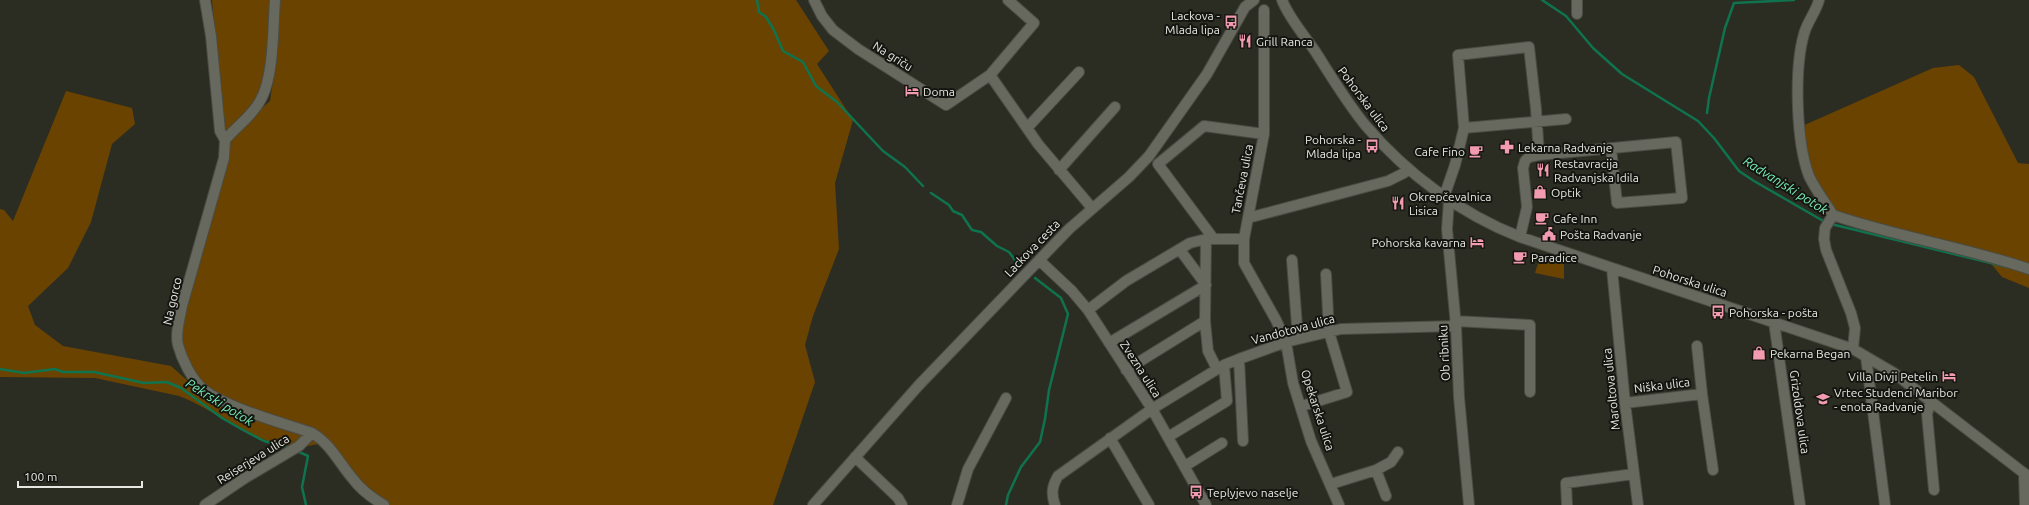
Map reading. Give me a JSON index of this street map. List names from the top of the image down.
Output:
{
  "streets": {
    "street": [
      "Na griču",
      "Pohorska ulica",
      "Tančeva ulica",
      "Lackova cesta",
      "Na gorco",
      "Vandotova ulica",
      "Ob ribniku",
      "Zvezna ulica",
      "Niška ulica",
      "Maroltova ulica",
      "Opekarska ulica",
      "Grizoldova ulica",
      "Reiserjeva ulica"
    ]
  },
  "crossings": [
    ["Pohorska ulica", "Ob ribniku"],
    ["Pohorska ulica", "Maroltova ulica"],
    ["Pohorska ulica", "Grizoldova ulica"],
    ["Tančeva ulica", "Vandotova ulica"],
    ["Tančeva ulica", "Opekarska ulica"],
    ["Lackova cesta", "Zvezna ulica"],
    ["Na gorco", "Reiserjeva ulica"],
    ["Vandotova ulica", "Ob ribniku"],
    ["Vandotova ulica", "Zvezna ulica"],
    ["Vandotova ulica", "Opekarska ulica"],
    ["Niška ulica", "Maroltova ulica"]
  ],
  "water": ["Radvanjski potok", "Pekrski potok"],
  "places": {
    "bus stop": [
      "Lackova - Mlada lipa",
      "Pohorska - Mlada lipa",
      "Pohorska - pošta",
      "Teplyjevo naselje"
    ],
    "restaurant": ["Grill Ranca", "Restavracija Radvanjska Idila", "Okrepčevalnica Lisica"],
    "hotel": ["Doma", "Pohorska kavarna", "Villa Divji Petelin"],
    "pharmacy": ["Lekarna Radvanje"],
    "cafe": ["Cafe Fino", "Cafe Inn", "Paradice"],
    "shop": ["Optik", "Pekarna Began"],
    "public building": ["Pošta Radvanje"],
    "school or university": ["Vrtec Studenci Maribor - enota Radvanje"]
  },
  "scale_bar": "100 m"
}
